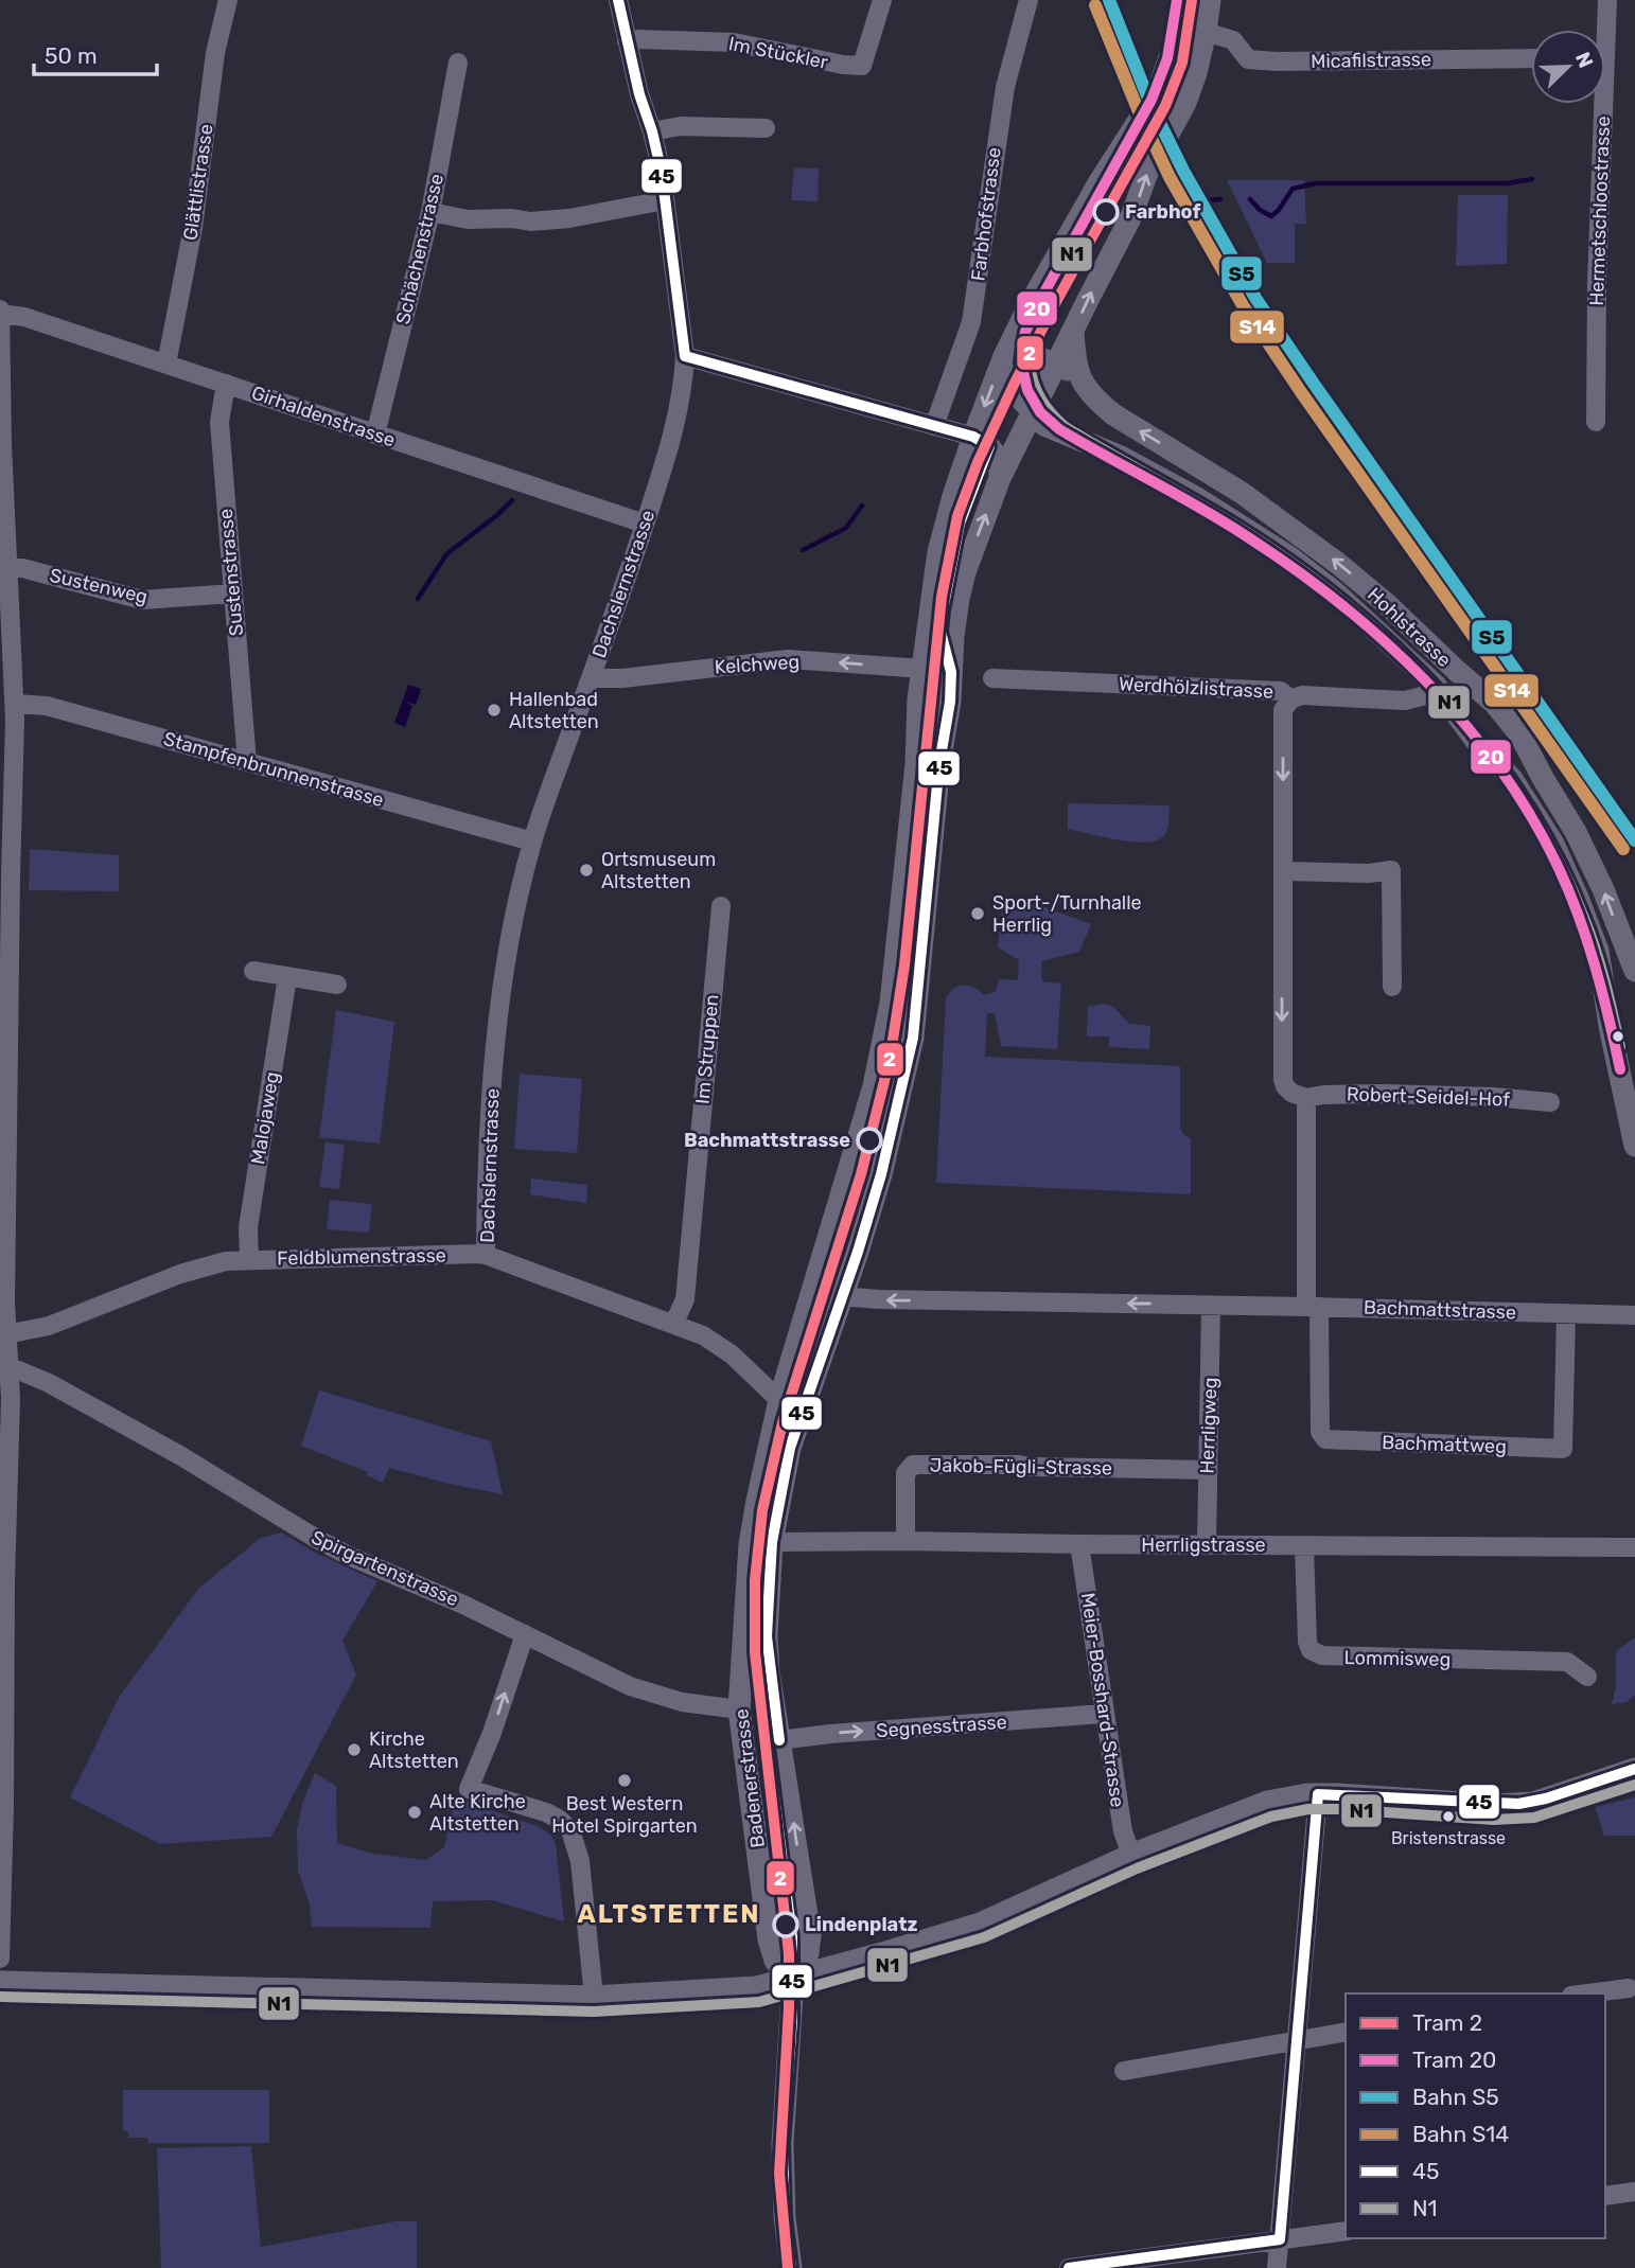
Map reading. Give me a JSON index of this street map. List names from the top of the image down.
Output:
{
  "streets": {
    "street": [
      "Im Stückler",
      "Micafilstrasse",
      "Glättlistrasse",
      "Hermetschloostrasse",
      "Farbhofstrasse",
      "Schächenstrasse",
      "Girhaldenstrasse",
      "Sustenstrasse",
      "Dachslernstrasse",
      "Sustenweg",
      "Hohlstrasse",
      "Kelchweg",
      "Werdhölzlistrasse",
      "Stampfenbrunnenstrasse",
      "Im Struppen",
      "Robert-Seidel-Hof",
      "Malojaweg",
      "Feldblumenstrasse",
      "Bachmattstrasse",
      "Herrligweg",
      "Bachmattweg",
      "Jakob-Fügli-Strasse",
      "Herrligstrasse",
      "Spirgartenstrasse",
      "Lommisweg",
      "Meier-Bosshard-Strasse",
      "Segnesstrasse",
      "Badenerstrasse"
    ]
  },
  "crossings": [
    ["Im Stückler", "Dachslernstrasse"],
    ["Micafilstrasse", "Badenerstrasse"],
    ["Glättlistrasse", "Girhaldenstrasse"],
    ["Schächenstrasse", "Girhaldenstrasse"],
    ["Girhaldenstrasse", "Sustenstrasse"],
    ["Girhaldenstrasse", "Dachslernstrasse"],
    ["Sustenstrasse", "Sustenweg"],
    ["Sustenstrasse", "Stampfenbrunnenstrasse"],
    ["Dachslernstrasse", "Kelchweg"],
    ["Dachslernstrasse", "Stampfenbrunnenstrasse"],
    ["Dachslernstrasse", "Feldblumenstrasse"],
    ["Hohlstrasse", "Werdhölzlistrasse"],
    ["Hohlstrasse", "Badenerstrasse"],
    ["Kelchweg", "Badenerstrasse"],
    ["Im Struppen", "Feldblumenstrasse"],
    ["Malojaweg", "Feldblumenstrasse"],
    ["Feldblumenstrasse", "Badenerstrasse"],
    ["Bachmattstrasse", "Herrligweg"],
    ["Bachmattstrasse", "Bachmattweg"],
    ["Bachmattstrasse", "Badenerstrasse"],
    ["Herrligweg", "Jakob-Fügli-Strasse"],
    ["Herrligweg", "Herrligstrasse"],
    ["Jakob-Fügli-Strasse", "Herrligstrasse"],
    ["Herrligstrasse", "Lommisweg"],
    ["Herrligstrasse", "Meier-Bosshard-Strasse"],
    ["Herrligstrasse", "Badenerstrasse"],
    ["Spirgartenstrasse", "Badenerstrasse"],
    ["Meier-Bosshard-Strasse", "Segnesstrasse"],
    ["Segnesstrasse", "Badenerstrasse"]
  ],
  "one_way": ["Kelchweg", "Bachmattstrasse", "Segnesstrasse"],
  "districts": ["ALTSTETTEN"],
  "places": [
    "Farbhof",
    "Hallenbad Altstetten",
    "Ortsmuseum Altstetten",
    "Sport-/Turnhalle Herrlig",
    "Bachmattstrasse",
    "Kirche Altstetten",
    "Best Western Hotel Spirgarten",
    "Alte Kirche Altstetten",
    "Bristenstrasse",
    "Lindenplatz"
  ],
  "lines": [
    "tram line 2",
    "tram line 20",
    "rail line S5",
    "transit line 45",
    "transit line N1",
    "rail line S14"
  ],
  "legend": [
    "Tram 2",
    "Tram 20",
    "Bahn S5",
    "Bahn S14",
    "45",
    "N1"
  ],
  "scale_bar": "50 m",
  "north": "top right"
}
